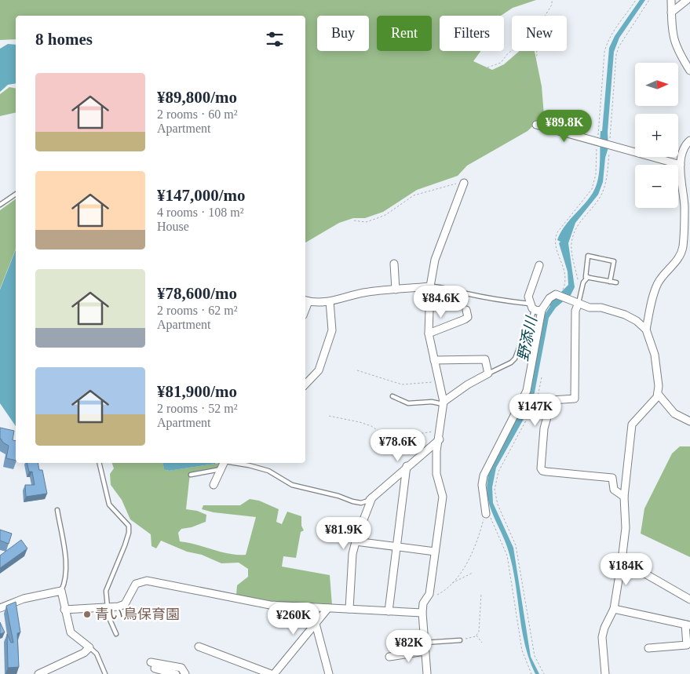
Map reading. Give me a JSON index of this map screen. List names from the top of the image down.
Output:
{
  "water": ["野添川"],
  "places": ["青い鳥保育園"],
  "north": "right",
  "page": {
    "chip": [
      "Buy",
      "Rent",
      "Filters",
      "New"
    ],
    "heading": "8 homes",
    "map_buttons": ["+", "−"],
    "list": [
      {
        "name": "¥89,800/mo",
        "note": "2 rooms · 60 m² · Apartment"
      },
      {
        "name": "¥147,000/mo",
        "note": "4 rooms · 108 m² · House"
      },
      {
        "name": "¥78,600/mo",
        "note": "2 rooms · 62 m² · Apartment"
      },
      {
        "name": "¥81,900/mo",
        "note": "2 rooms · 52 m² · Apartment"
      }
    ],
    "price": [
      "¥89.8K",
      "¥84.6K",
      "¥147K",
      "¥78.6K",
      "¥81.9K",
      "¥184K",
      "¥260K",
      "¥82K"
    ]
  }
}
